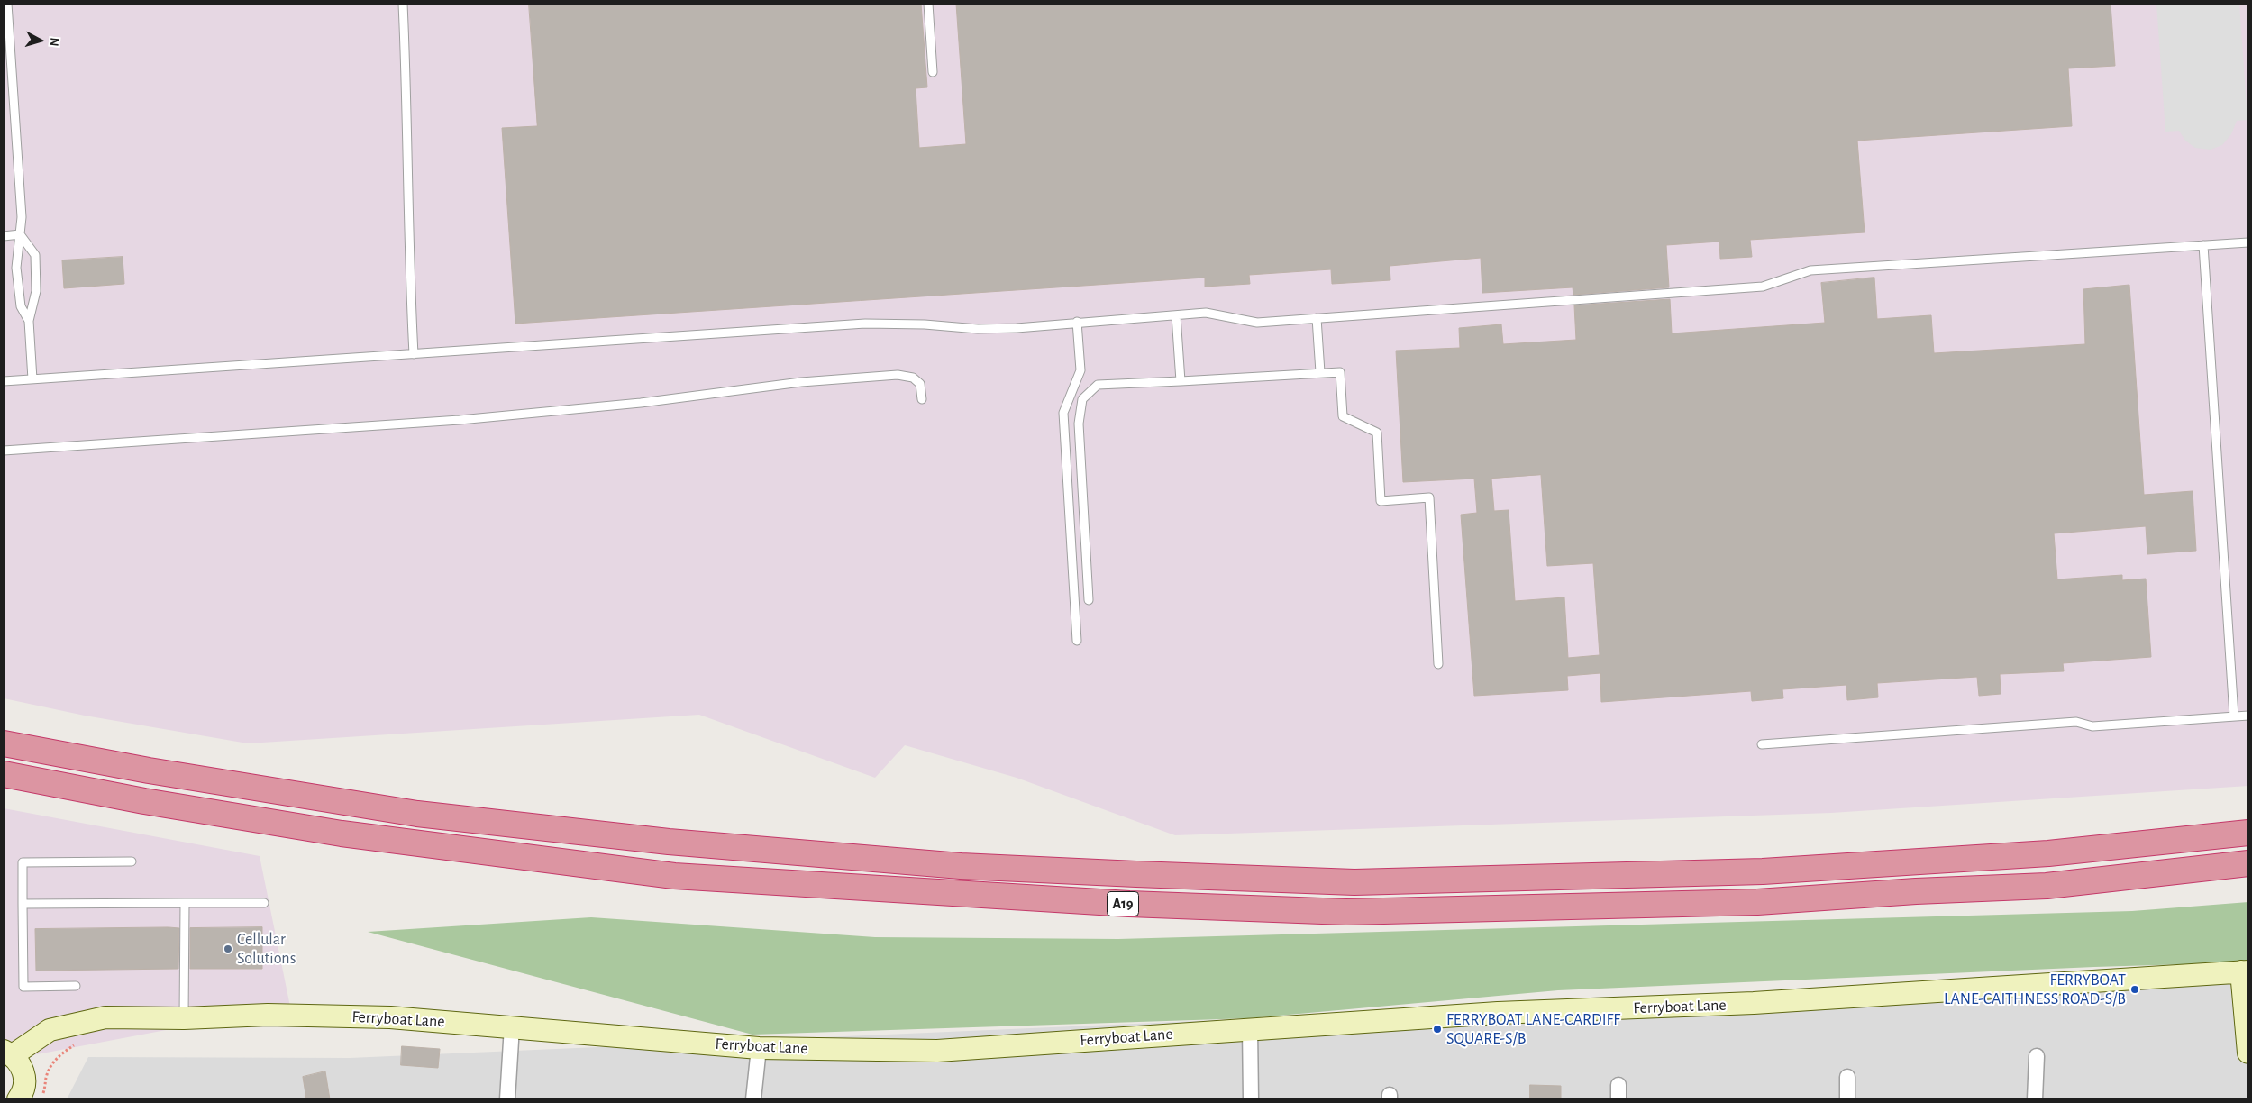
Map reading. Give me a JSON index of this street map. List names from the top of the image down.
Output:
{
  "streets": {
    "highway": ["A19"],
    "street": ["Ferryboat Lane"]
  },
  "places": ["Cellular Solutions", "FERRYBOAT LANE-CAITHNESS ROAD-S/B", "FERRYBOAT LANE-CARDIFF SQUARE-S/B"],
  "north": "right"
}
